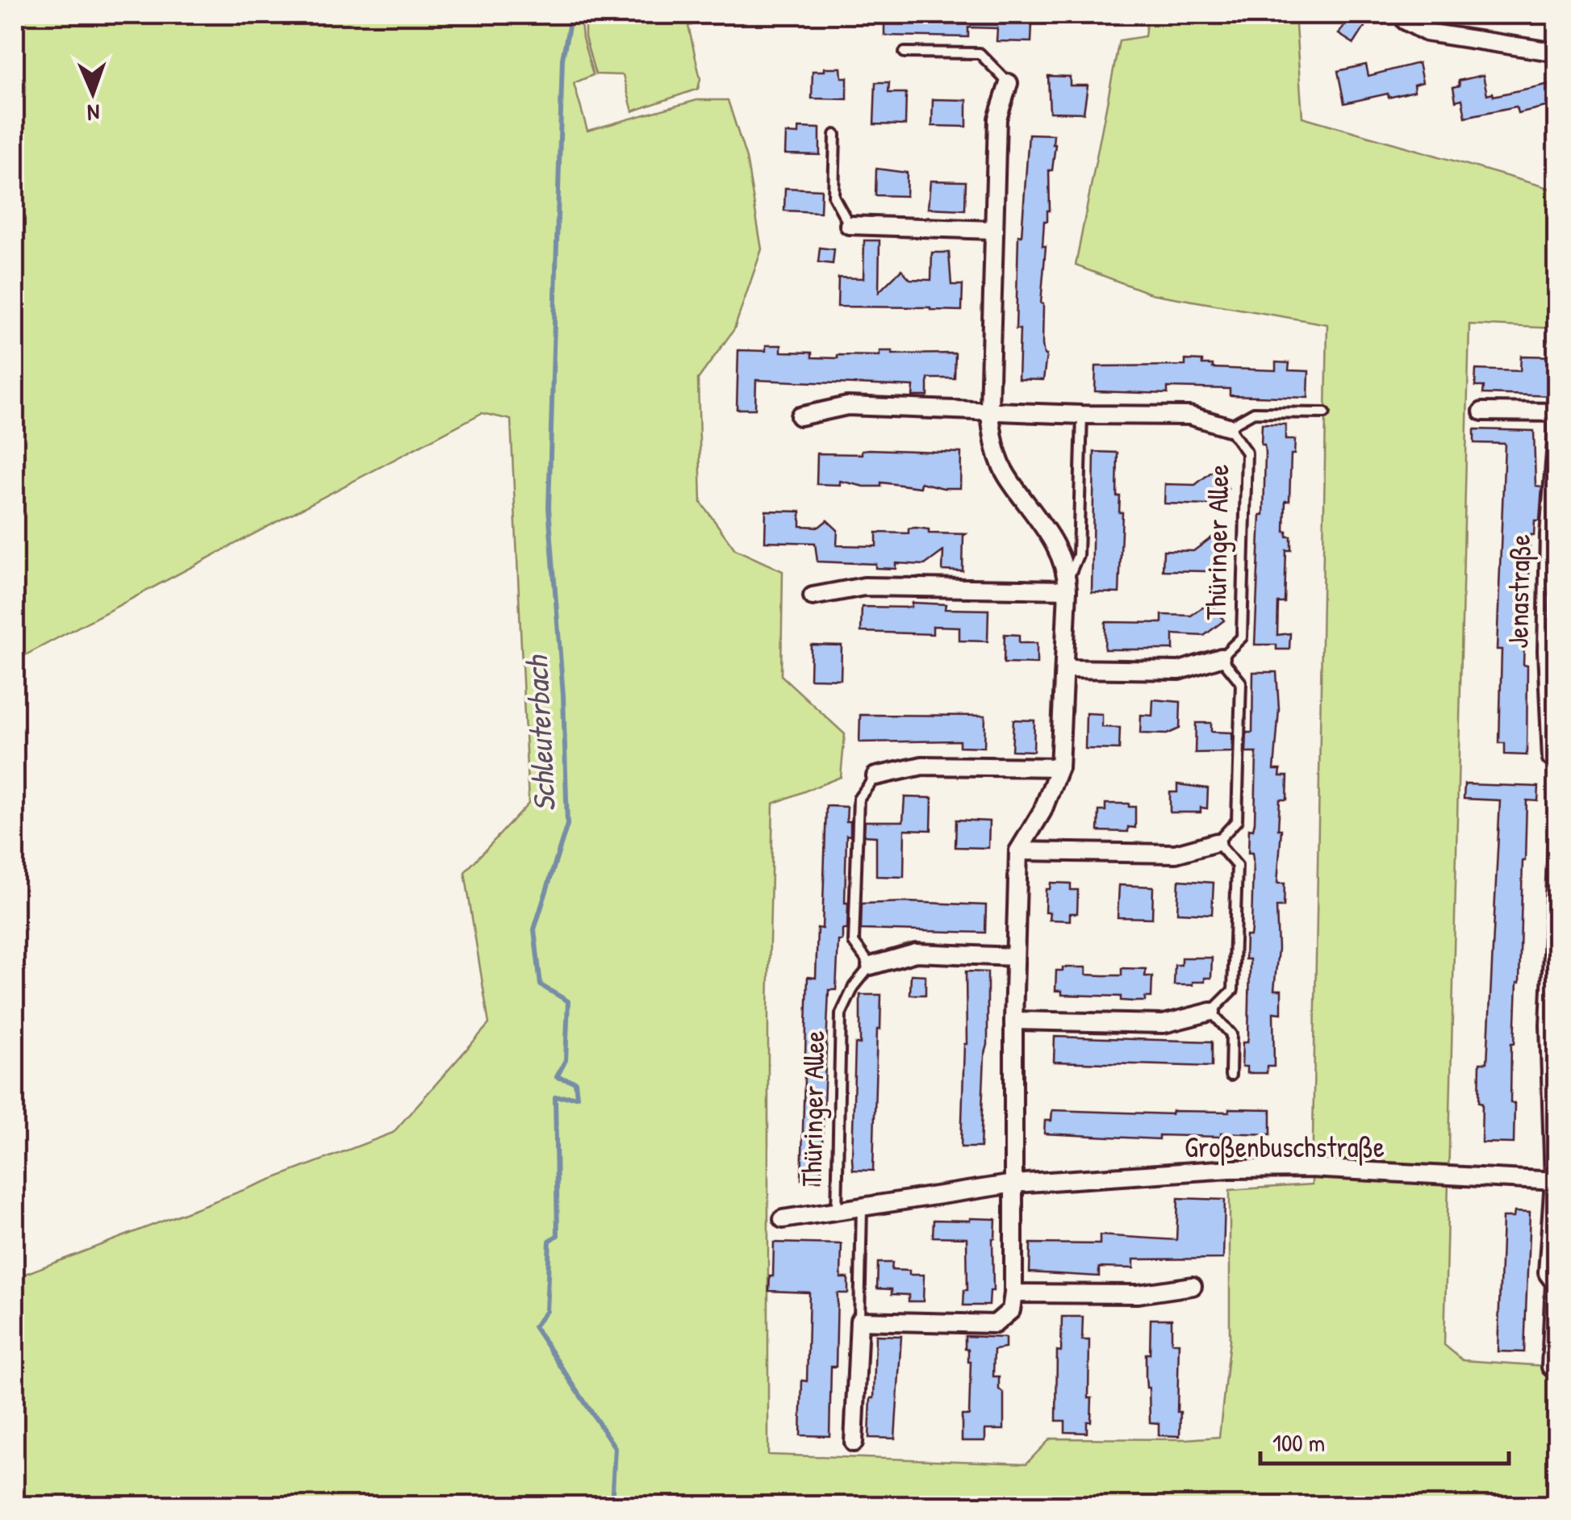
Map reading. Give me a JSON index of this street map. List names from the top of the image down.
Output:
{
  "streets": {
    "street": ["Thüringer Allee", "Jenastraße", "Großenbuschstraße"]
  },
  "crossings": [
    ["Thüringer Allee", "Großenbuschstraße"]
  ],
  "water": ["Schleuterbach"],
  "scale_bar": "100 m",
  "north": "bottom"
}
